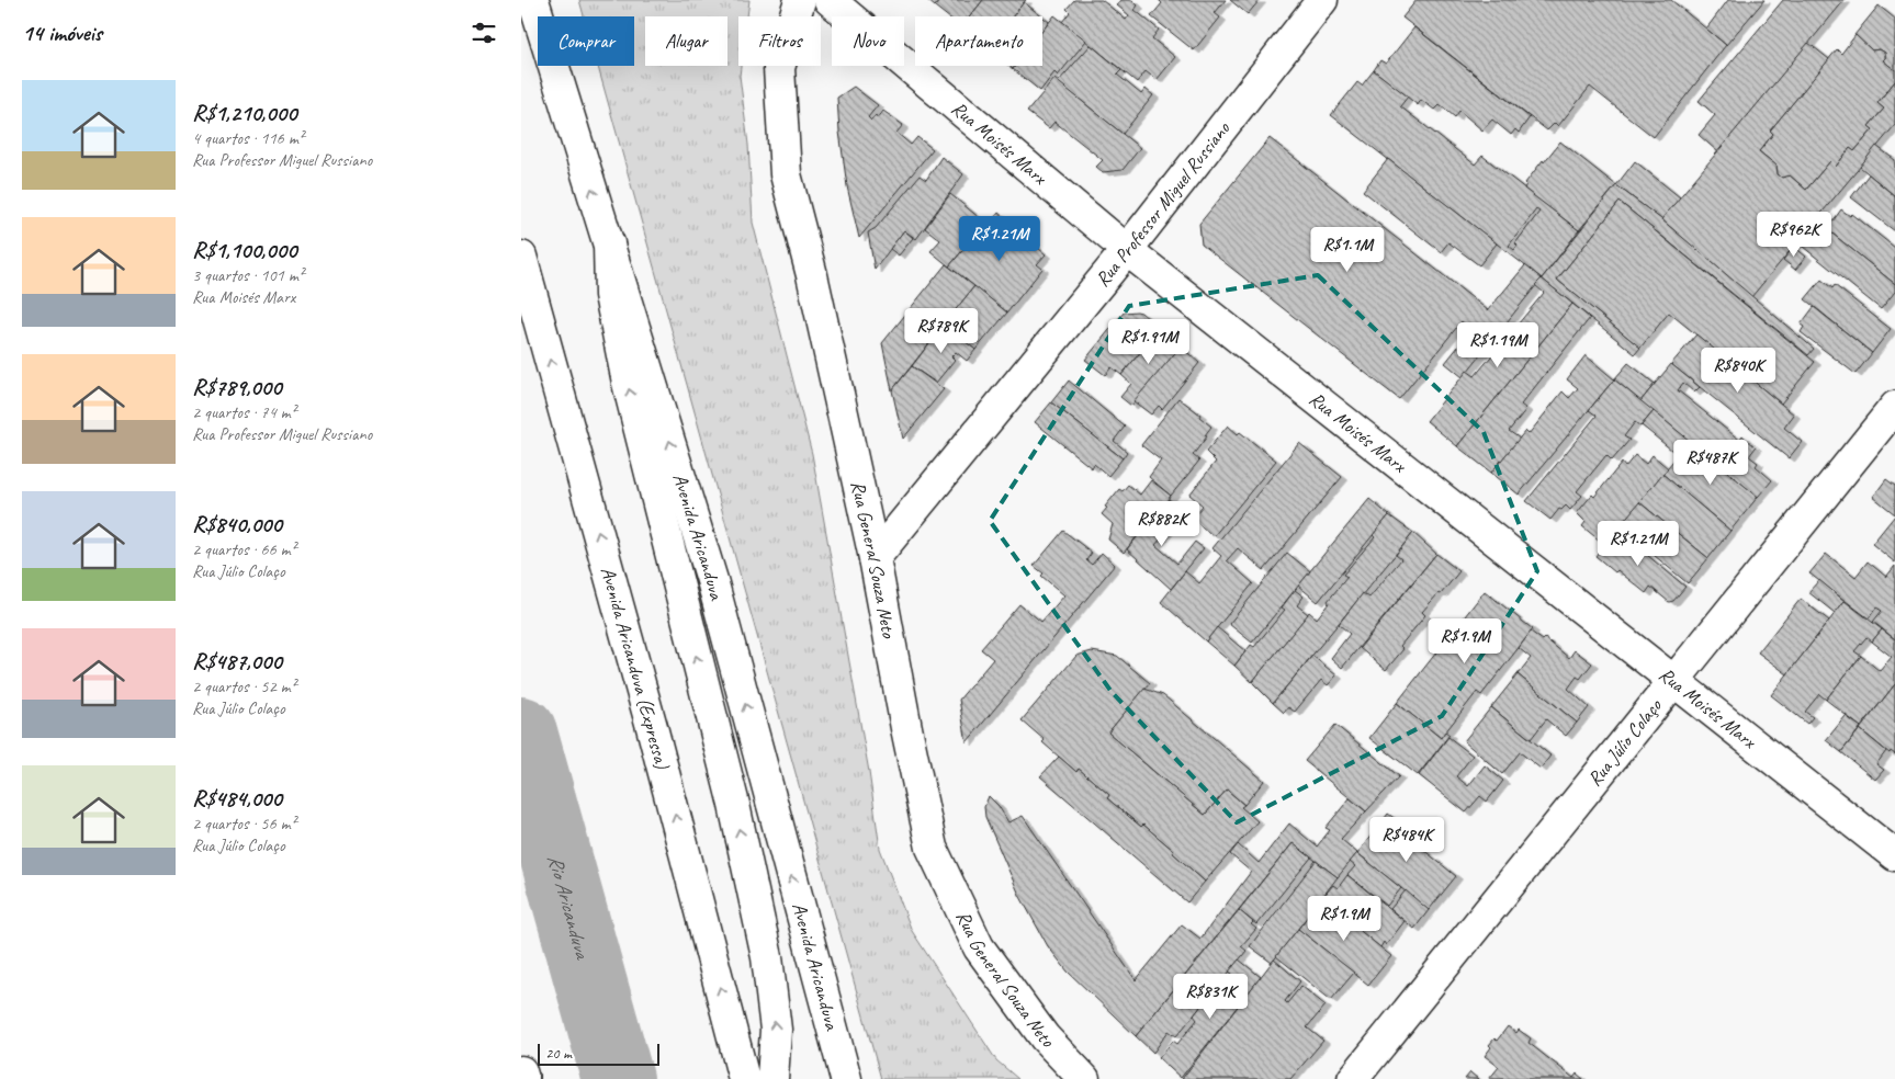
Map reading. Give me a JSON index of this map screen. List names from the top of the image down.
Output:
{
  "streets": {
    "main road": [
      "Rua Moisés Marx",
      "Rua Professor Miguel Russiano",
      "Avenida Aricanduva",
      "Rua General Souza Neto",
      "Avenida Aricanduva (Expressa)",
      "Rua Júlio Colaço"
    ]
  },
  "crossings": [
    ["Rua Moisés Marx", "Rua Professor Miguel Russiano"],
    ["Rua Moisés Marx", "Rua Júlio Colaço"],
    ["Rua Professor Miguel Russiano", "Rua General Souza Neto"]
  ],
  "water": ["Rio Aricanduva"],
  "scale_bar": "20 m",
  "page": {
    "heading": "14 imóveis",
    "chip": [
      "Comprar",
      "Alugar",
      "Filtros",
      "Novo",
      "Apartamento"
    ],
    "list": [
      {
        "name": "R$1,210,000",
        "note": "4 quartos · 116 m² · Rua Professor Miguel Russiano"
      },
      {
        "name": "R$1,100,000",
        "note": "3 quartos · 101 m² · Rua Moisés Marx"
      },
      {
        "name": "R$789,000",
        "note": "2 quartos · 74 m² · Rua Professor Miguel Russiano"
      },
      {
        "name": "R$840,000",
        "note": "2 quartos · 66 m² · Rua Júlio Colaço"
      },
      {
        "name": "R$487,000",
        "note": "2 quartos · 52 m² · Rua Júlio Colaço"
      },
      {
        "name": "R$484,000",
        "note": "2 quartos · 56 m² · Rua Júlio Colaço"
      }
    ],
    "price": [
      "R$962K",
      "R$1.21M",
      "R$1.1M",
      "R$789K",
      "R$1.91M",
      "R$1.19M",
      "R$840K",
      "R$487K",
      "R$882K",
      "R$1.21M",
      "R$1.9M",
      "R$484K",
      "R$1.9M",
      "R$831K"
    ],
    "scale": "20 m"
  }
}
